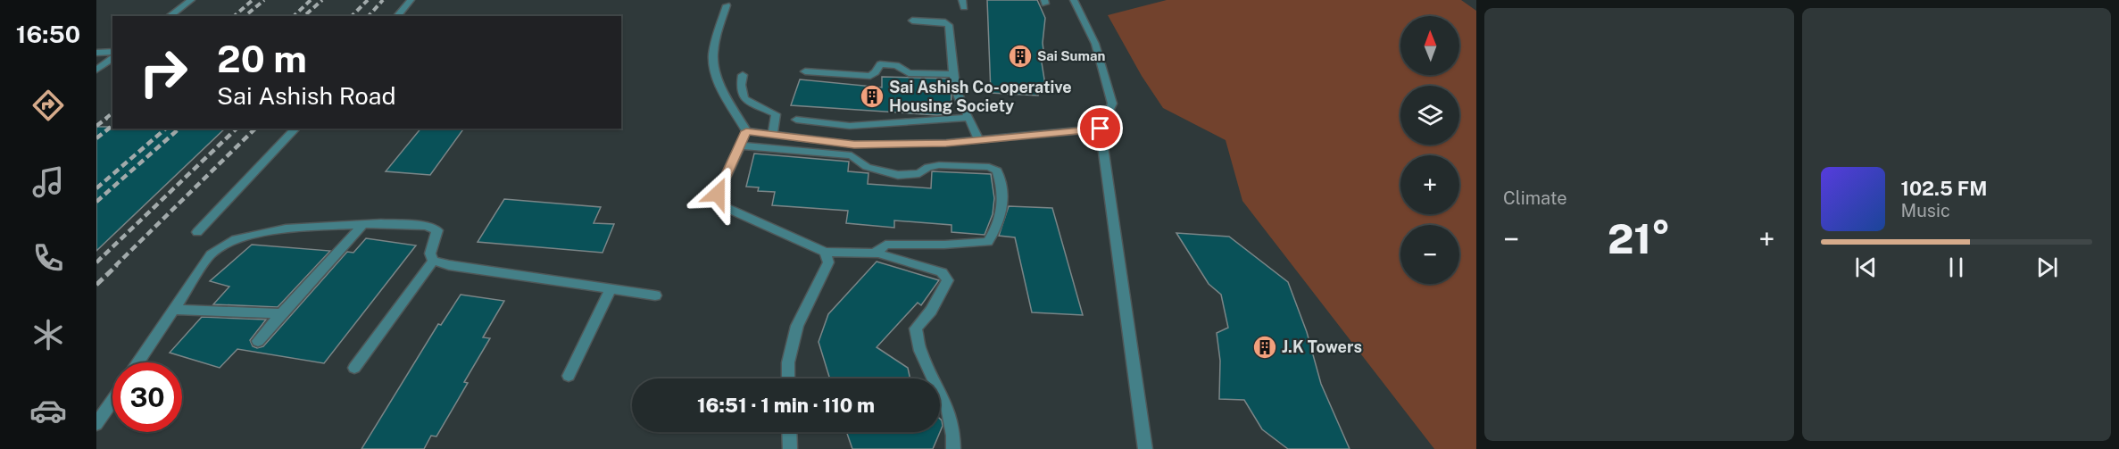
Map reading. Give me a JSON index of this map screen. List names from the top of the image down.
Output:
{
  "places": {
    "building": ["Sai Suman", "Sai Ashish Co-operative Housing Society", "J.K Towers"]
  },
  "north": "top",
  "page": {
    "tabs": "16:50",
    "tile": "Climate",
    "map_buttons": ["+", "−"],
    "turn": ["20 m", "Sai Ashish Road"],
    "song": ["102.5 FM", "Music"],
    "heat": ["−", "21°", "+"],
    "limit": "30",
    "trip": "16:51 · 1 min · 110 m"
  }
}
